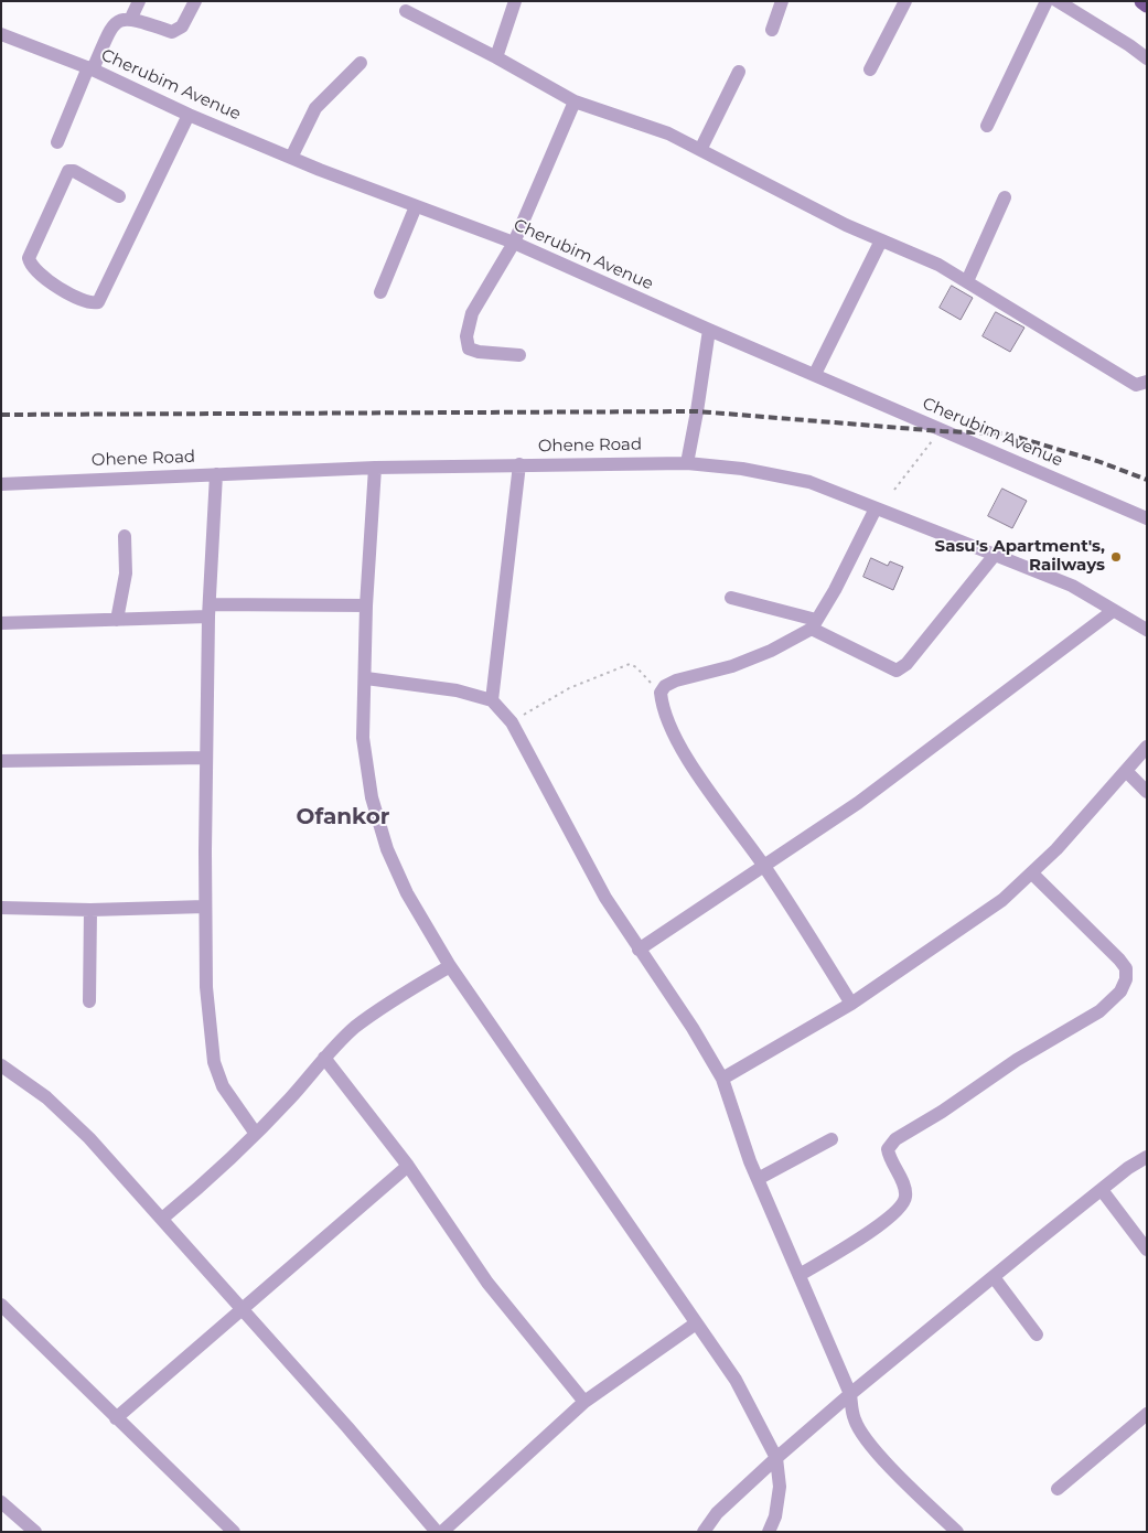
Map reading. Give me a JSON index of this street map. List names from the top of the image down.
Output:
{
  "streets": {
    "street": ["Cherubim Avenue", "Ohene Road"]
  },
  "districts": ["Ofankor"],
  "places": ["Sasu's Apartment's, Railways"]
}
